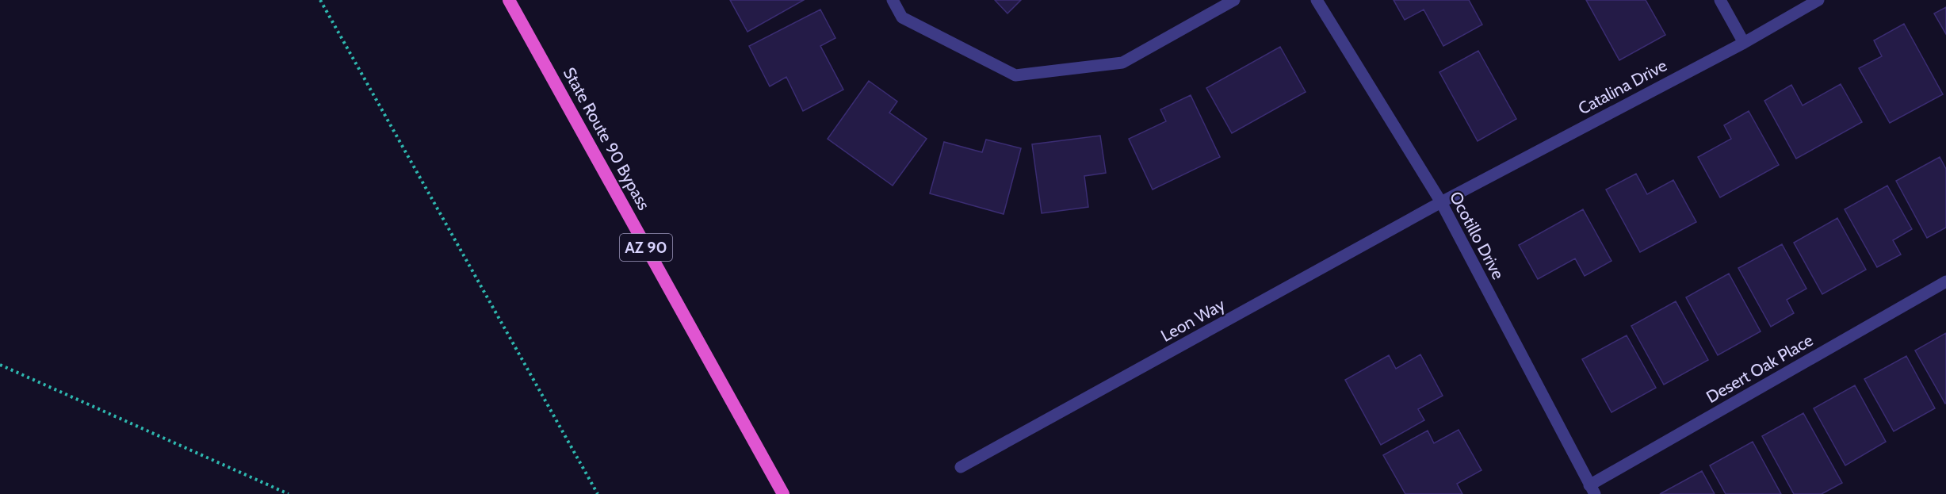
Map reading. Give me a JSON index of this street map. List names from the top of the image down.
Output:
{
  "streets": {
    "highway": ["State Route 90 Bypass", "AZ 90"],
    "street": [
      "Catalina Drive",
      "Ocotillo Drive",
      "Leon Way",
      "Desert Oak Place"
    ]
  },
  "crossings": [
    ["Catalina Drive", "Ocotillo Drive"],
    ["Catalina Drive", "Leon Way"],
    ["Ocotillo Drive", "Leon Way"],
    ["Ocotillo Drive", "Desert Oak Place"]
  ]
}
